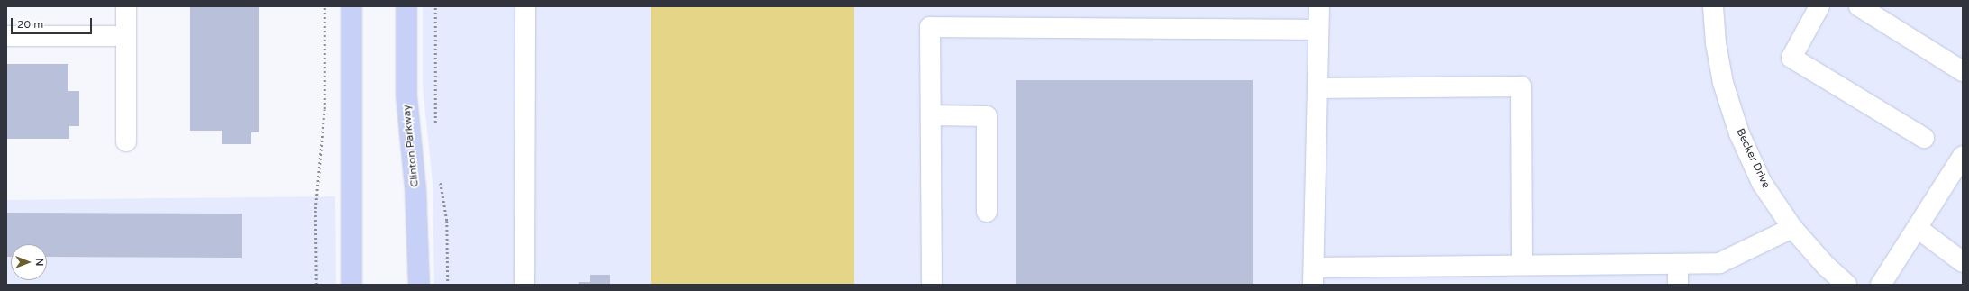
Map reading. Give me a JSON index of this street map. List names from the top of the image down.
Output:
{
  "streets": {
    "main road": ["Clinton Parkway"],
    "street": ["Becker Drive"]
  },
  "scale_bar": "20 m",
  "north": "right"
}
